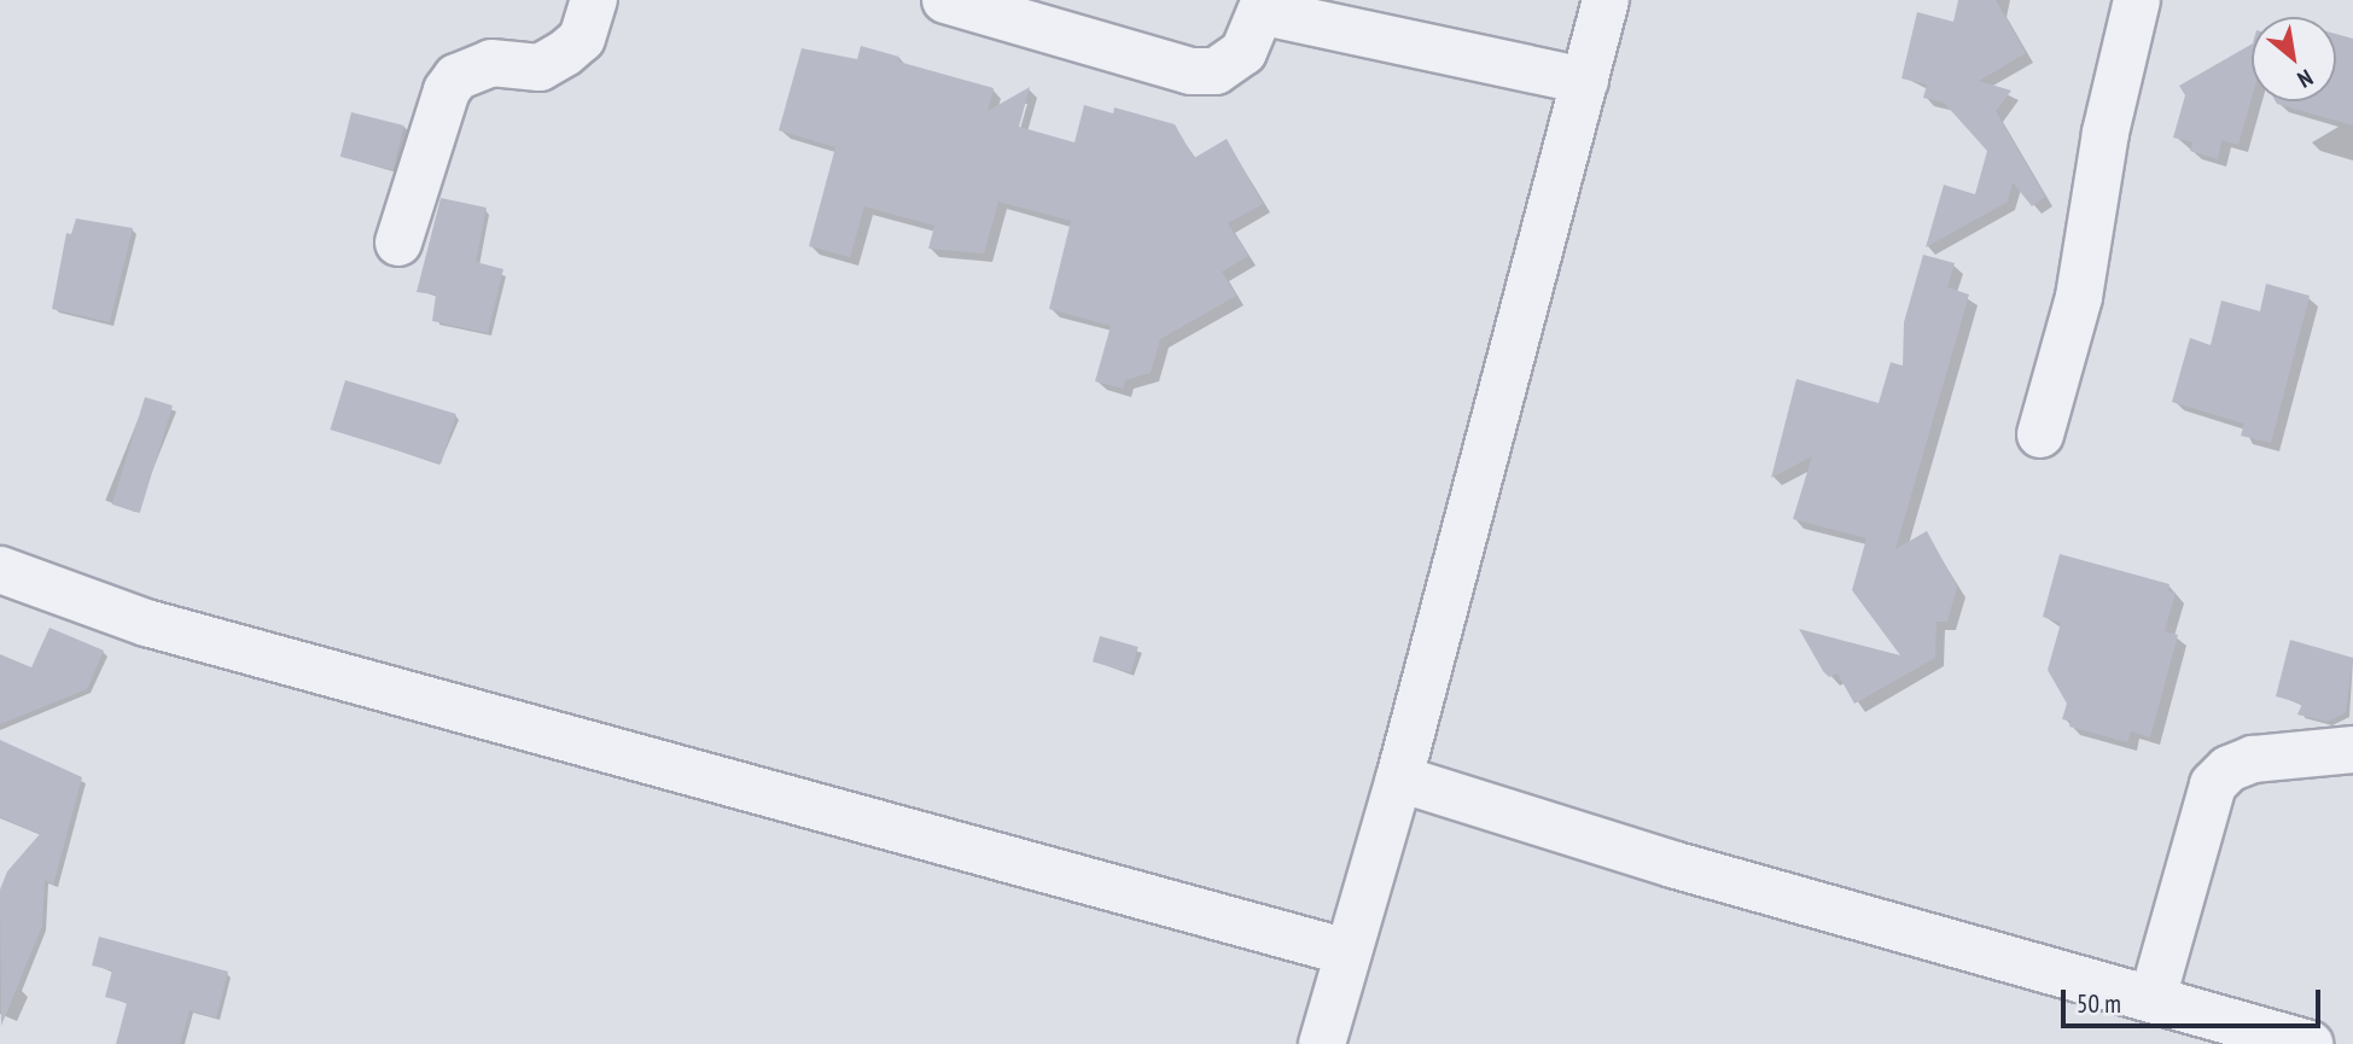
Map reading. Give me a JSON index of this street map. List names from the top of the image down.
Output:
{
  "scale_bar": "50 m",
  "north": "bottom right"
}
